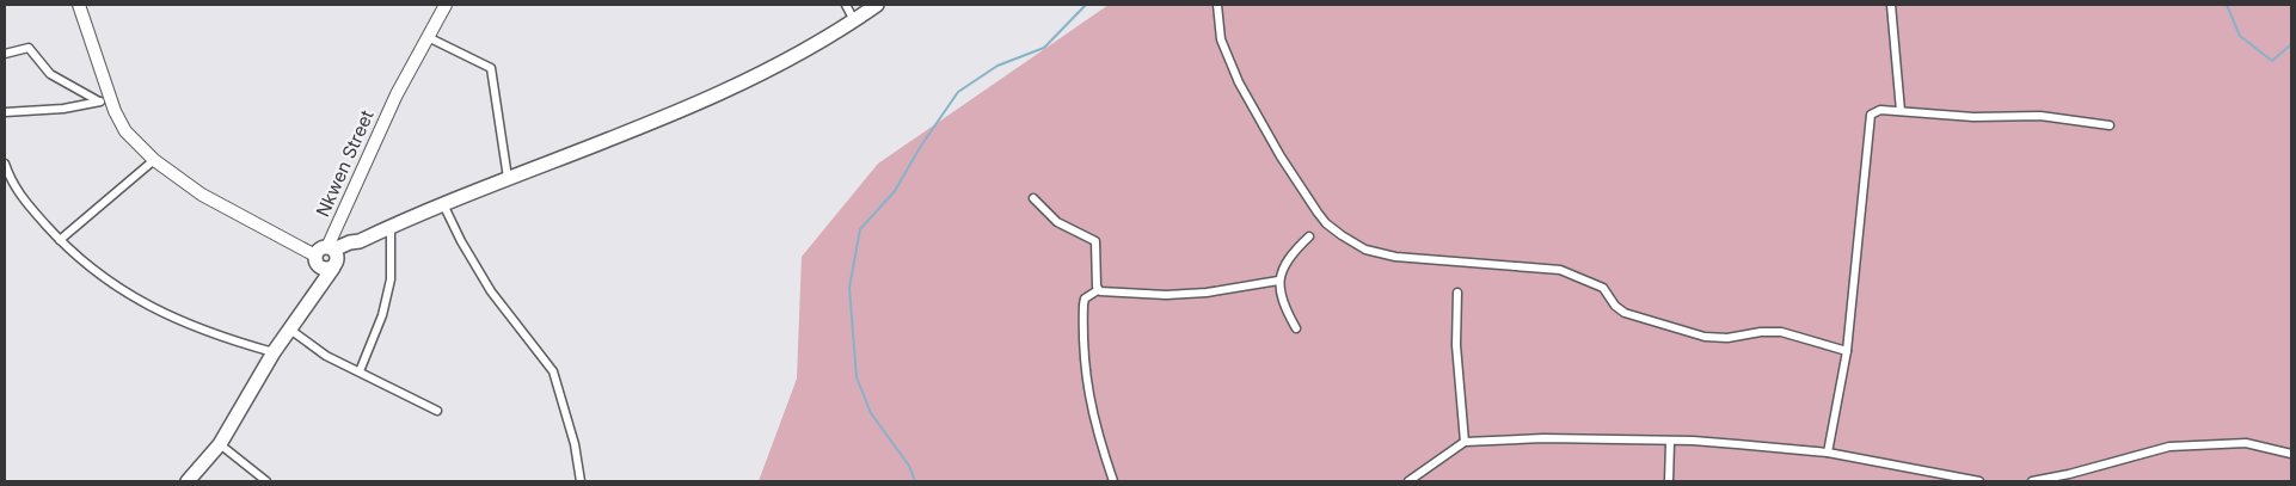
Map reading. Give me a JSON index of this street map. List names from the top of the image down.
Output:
{
  "streets": {
    "main road": ["Nkwen Street"]
  }
}
